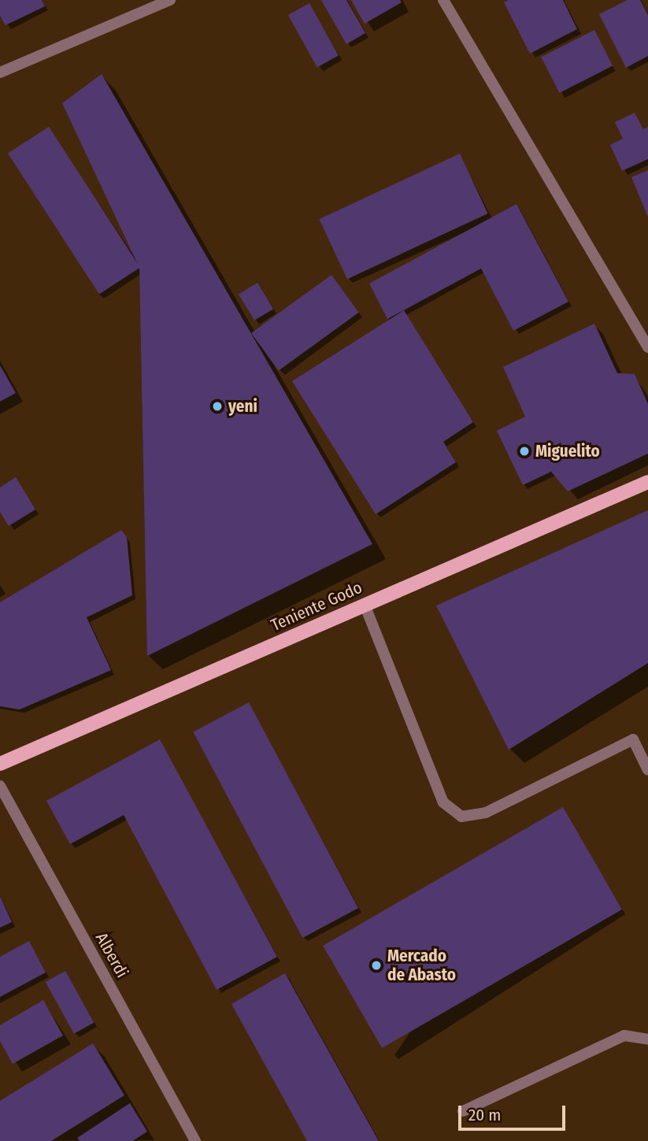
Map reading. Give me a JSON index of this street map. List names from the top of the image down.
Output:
{
  "streets": {
    "main road": ["Teniente Godo"],
    "street": ["Alberdi"]
  },
  "places": ["yeni", "Miguelito", "Mercado de Abasto"],
  "scale_bar": "20 m"
}
